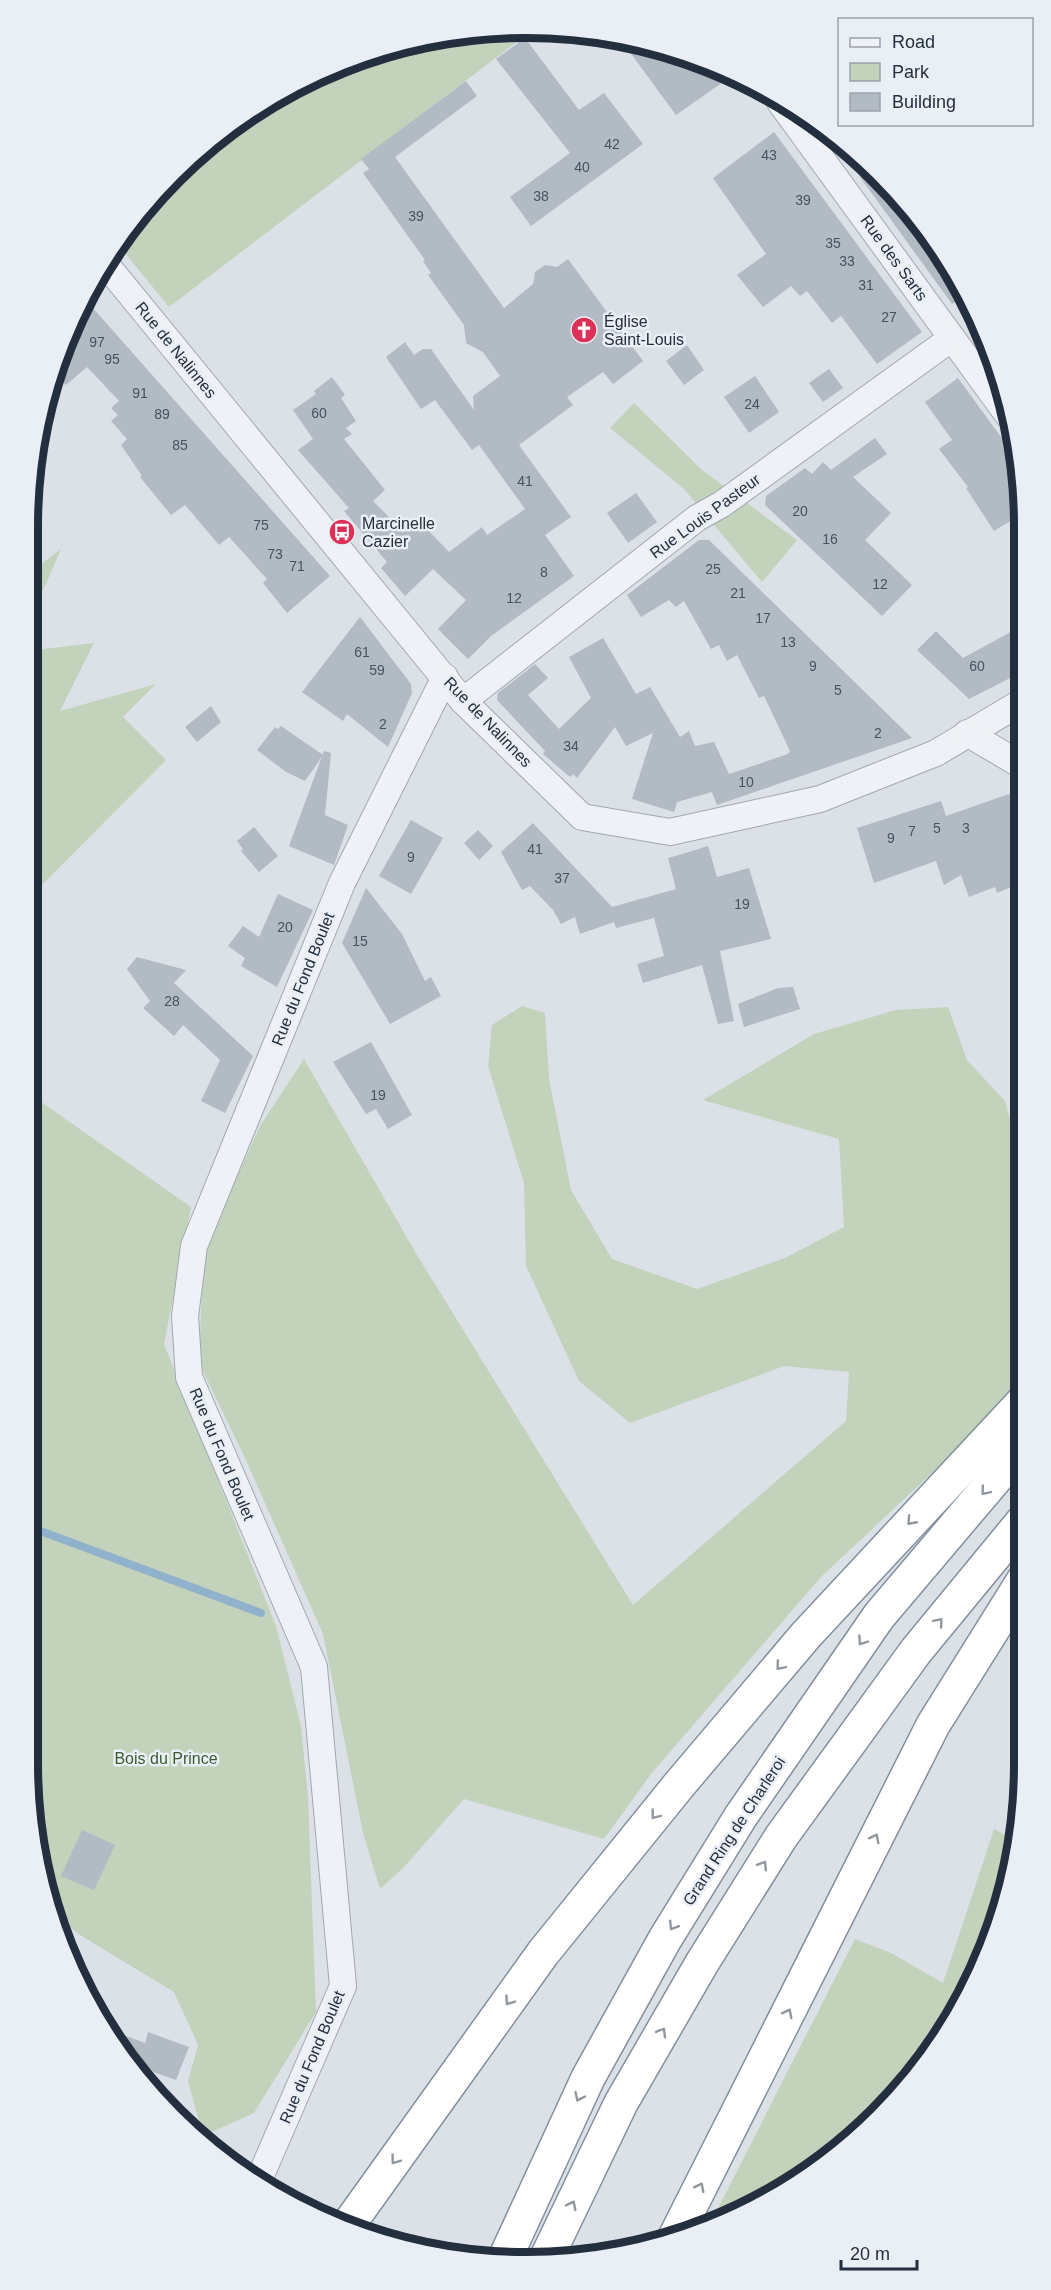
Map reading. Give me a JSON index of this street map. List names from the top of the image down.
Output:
{
  "streets": {
    "highway": ["Grand Ring de Charleroi"],
    "street": [
      "Rue des Sarts",
      "Rue de Nalinnes",
      "Rue Louis Pasteur",
      "Rue du Fond Boulet"
    ]
  },
  "crossings": [
    ["Rue des Sarts", "Rue Louis Pasteur"],
    ["Rue de Nalinnes", "Rue Louis Pasteur"],
    ["Rue de Nalinnes", "Rue du Fond Boulet"]
  ],
  "parks": ["Bois du Prince"],
  "places": {
    "church": ["Église Saint-Louis"],
    "bus stop": ["Marcinelle Cazier"]
  },
  "house_numbers": [
    "42",
    "43",
    "40",
    "38",
    "39",
    "39",
    "35",
    "33",
    "31",
    "27",
    "97",
    "95",
    "91",
    "24",
    "60",
    "89",
    "85",
    "41",
    "20",
    "75",
    "16",
    "73",
    "71",
    "25",
    "8",
    "12",
    "21",
    "12",
    "17",
    "13",
    "61",
    "9",
    "60",
    "59",
    "5",
    "2",
    "2",
    "34",
    "10",
    "5",
    "3",
    "7",
    "9",
    "41",
    "9",
    "37",
    "19",
    "20",
    "15",
    "28",
    "19"
  ],
  "legend": ["Road", "Park", "Building"],
  "scale_bar": "20 m"
}
